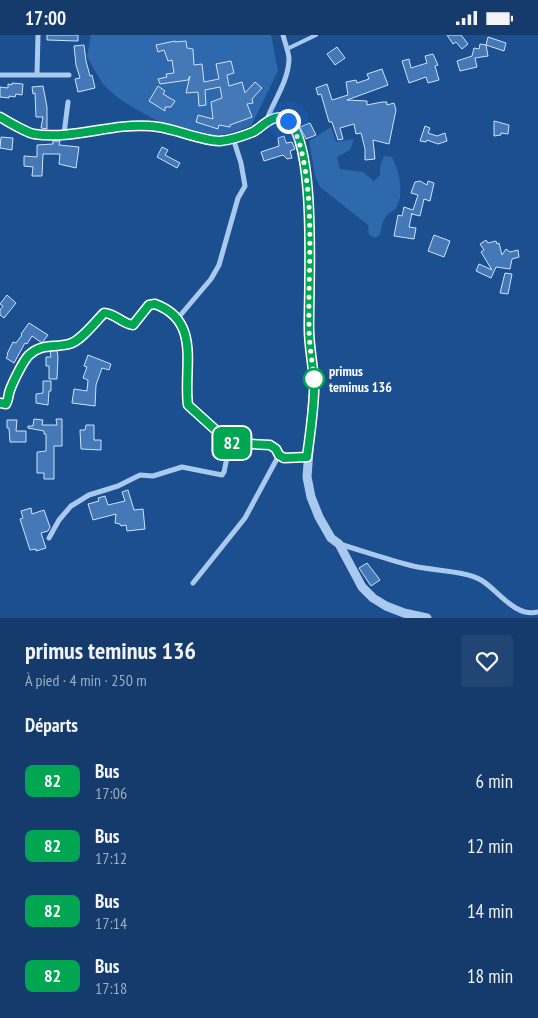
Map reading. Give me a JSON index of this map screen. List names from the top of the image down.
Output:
{
  "places": ["primus teminus 136"],
  "lines": ["bus line 82"],
  "page": {
    "status": "17:00",
    "on_map": "82",
    "heading": [
      ["primus teminus 136", "À pied · 4 min · 250 m"],
      "Départs"
    ],
    "list": [
      {
        "mark": "82",
        "name": "Bus",
        "note": "17:06",
        "value": "6 min"
      },
      {
        "mark": "82",
        "name": "Bus",
        "note": "17:12",
        "value": "12 min"
      },
      {
        "mark": "82",
        "name": "Bus",
        "note": "17:14",
        "value": "14 min"
      },
      {
        "mark": "82",
        "name": "Bus",
        "note": "17:18",
        "value": "18 min"
      }
    ]
  }
}
